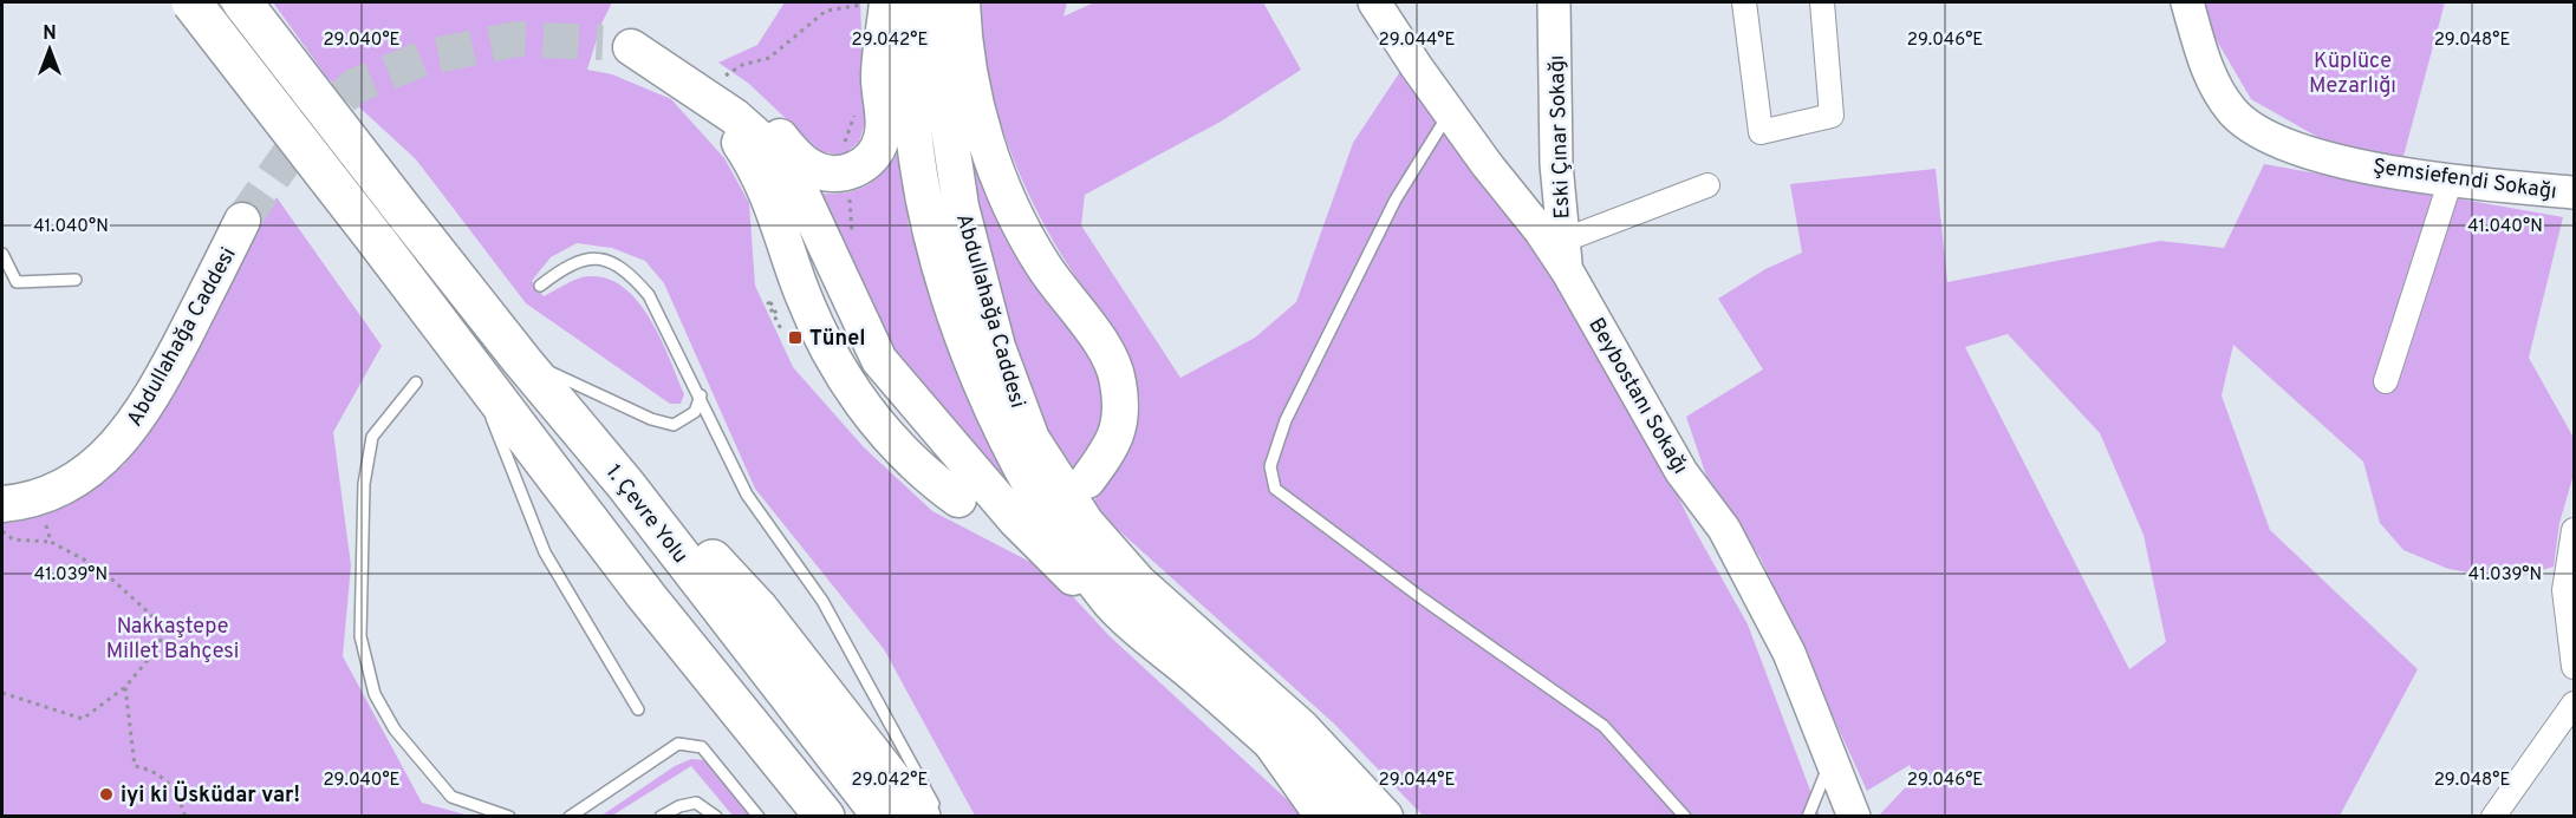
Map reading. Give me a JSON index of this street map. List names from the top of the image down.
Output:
{
  "streets": {
    "highway": ["1. Çevre Yolu"],
    "main road": ["Abdullahağa Caddesi"],
    "street": ["Eski Çınar Sokağı", "Şemsiefendi Sokağı", "Beybostanı Sokağı"]
  },
  "crossings": [
    ["Eski Çınar Sokağı", "Beybostanı Sokağı"]
  ],
  "parks": ["Küplüce Mezarlığı", "Nakkaştepe Millet Bahçesi"],
  "places": {
    "transit": ["Tünel"],
    "other": ["iyi ki Üsküdar var!"]
  },
  "north": "top",
  "coordinates": [
    "29.040°E",
    "29.042°E",
    "29.044°E",
    "29.046°E",
    "29.048°E",
    "41.040°N",
    "41.039°N"
  ]
}
